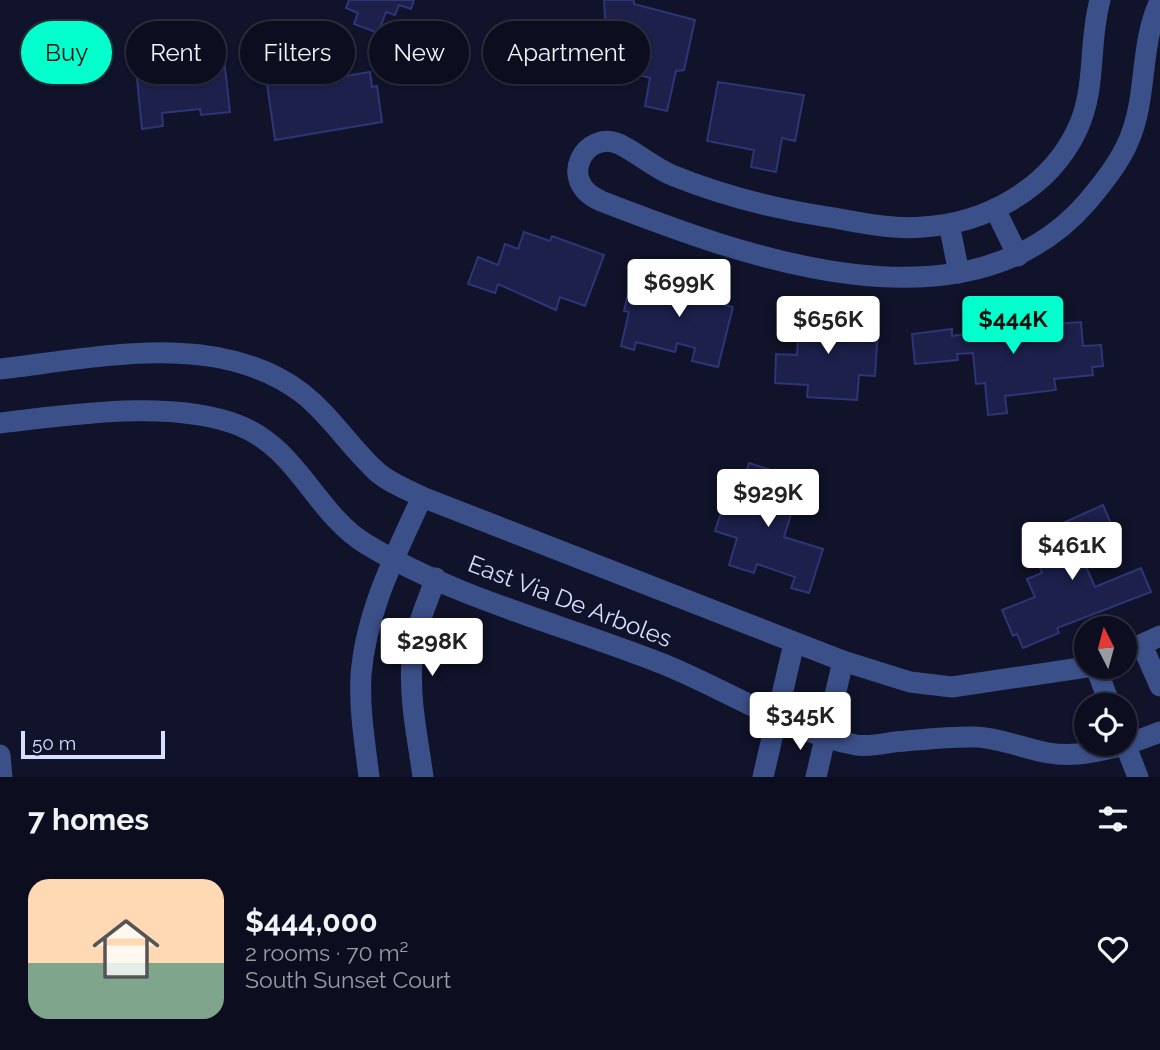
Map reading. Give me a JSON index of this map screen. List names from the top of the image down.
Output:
{
  "streets": {
    "street": ["East Via De Arboles"]
  },
  "scale_bar": "50 m",
  "north": "top",
  "page": {
    "chip": [
      "Buy",
      "Rent",
      "Filters",
      "New",
      "Apartment"
    ],
    "price": [
      "$699K",
      "$656K",
      "$444K",
      "$929K",
      "$461K",
      "$298K",
      "$345K"
    ],
    "scale": "50 m",
    "heading": "7 homes",
    "list": [
      {
        "name": "$444,000",
        "note": "2 rooms · 70 m² · South Sunset Court"
      }
    ]
  }
}
